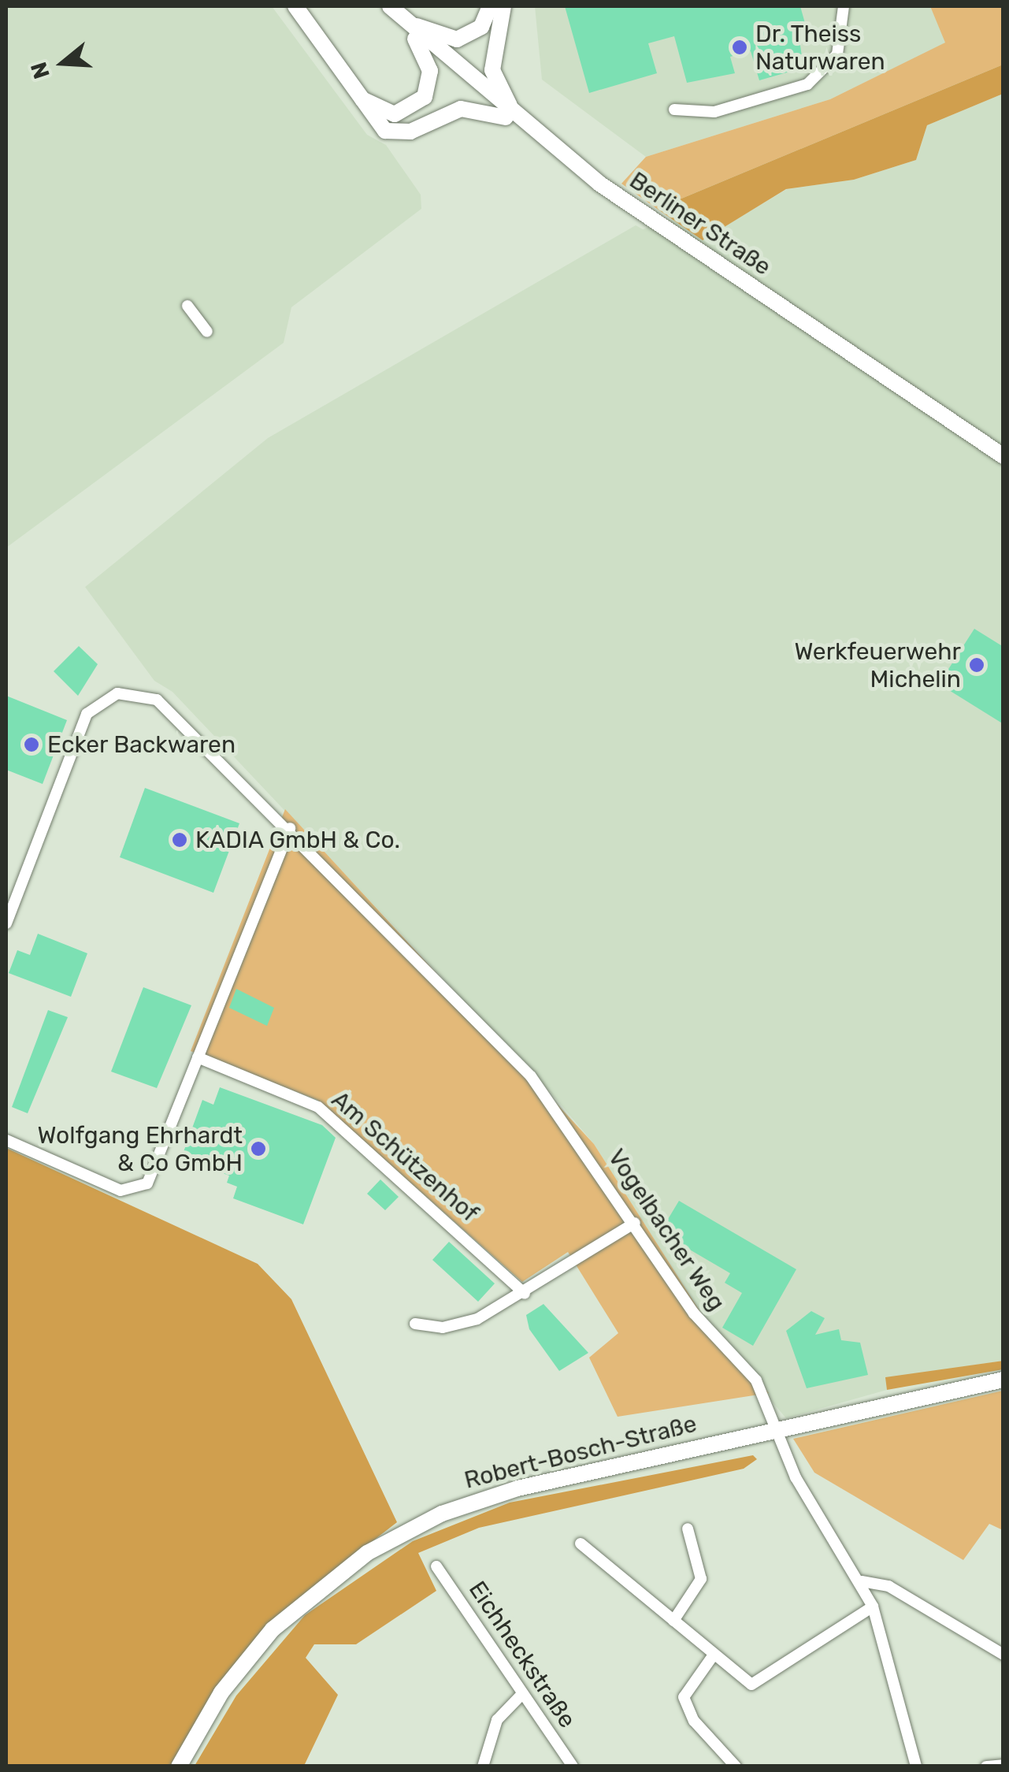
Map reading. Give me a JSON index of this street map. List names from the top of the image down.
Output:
{
  "streets": {
    "street": [
      "Berliner Straße",
      "Am Schützenhof",
      "Vogelbacher Weg",
      "Robert-Bosch-Straße",
      "Eichheckstraße"
    ]
  },
  "crossings": [
    ["Vogelbacher Weg", "Robert-Bosch-Straße"]
  ],
  "places": [
    "Dr. Theiss Naturwaren",
    "Werkfeuerwehr Michelin",
    "Ecker Backwaren",
    "KADIA GmbH & Co.",
    "Wolfgang Ehrhardt & Co GmbH"
  ],
  "north": "left"
}
